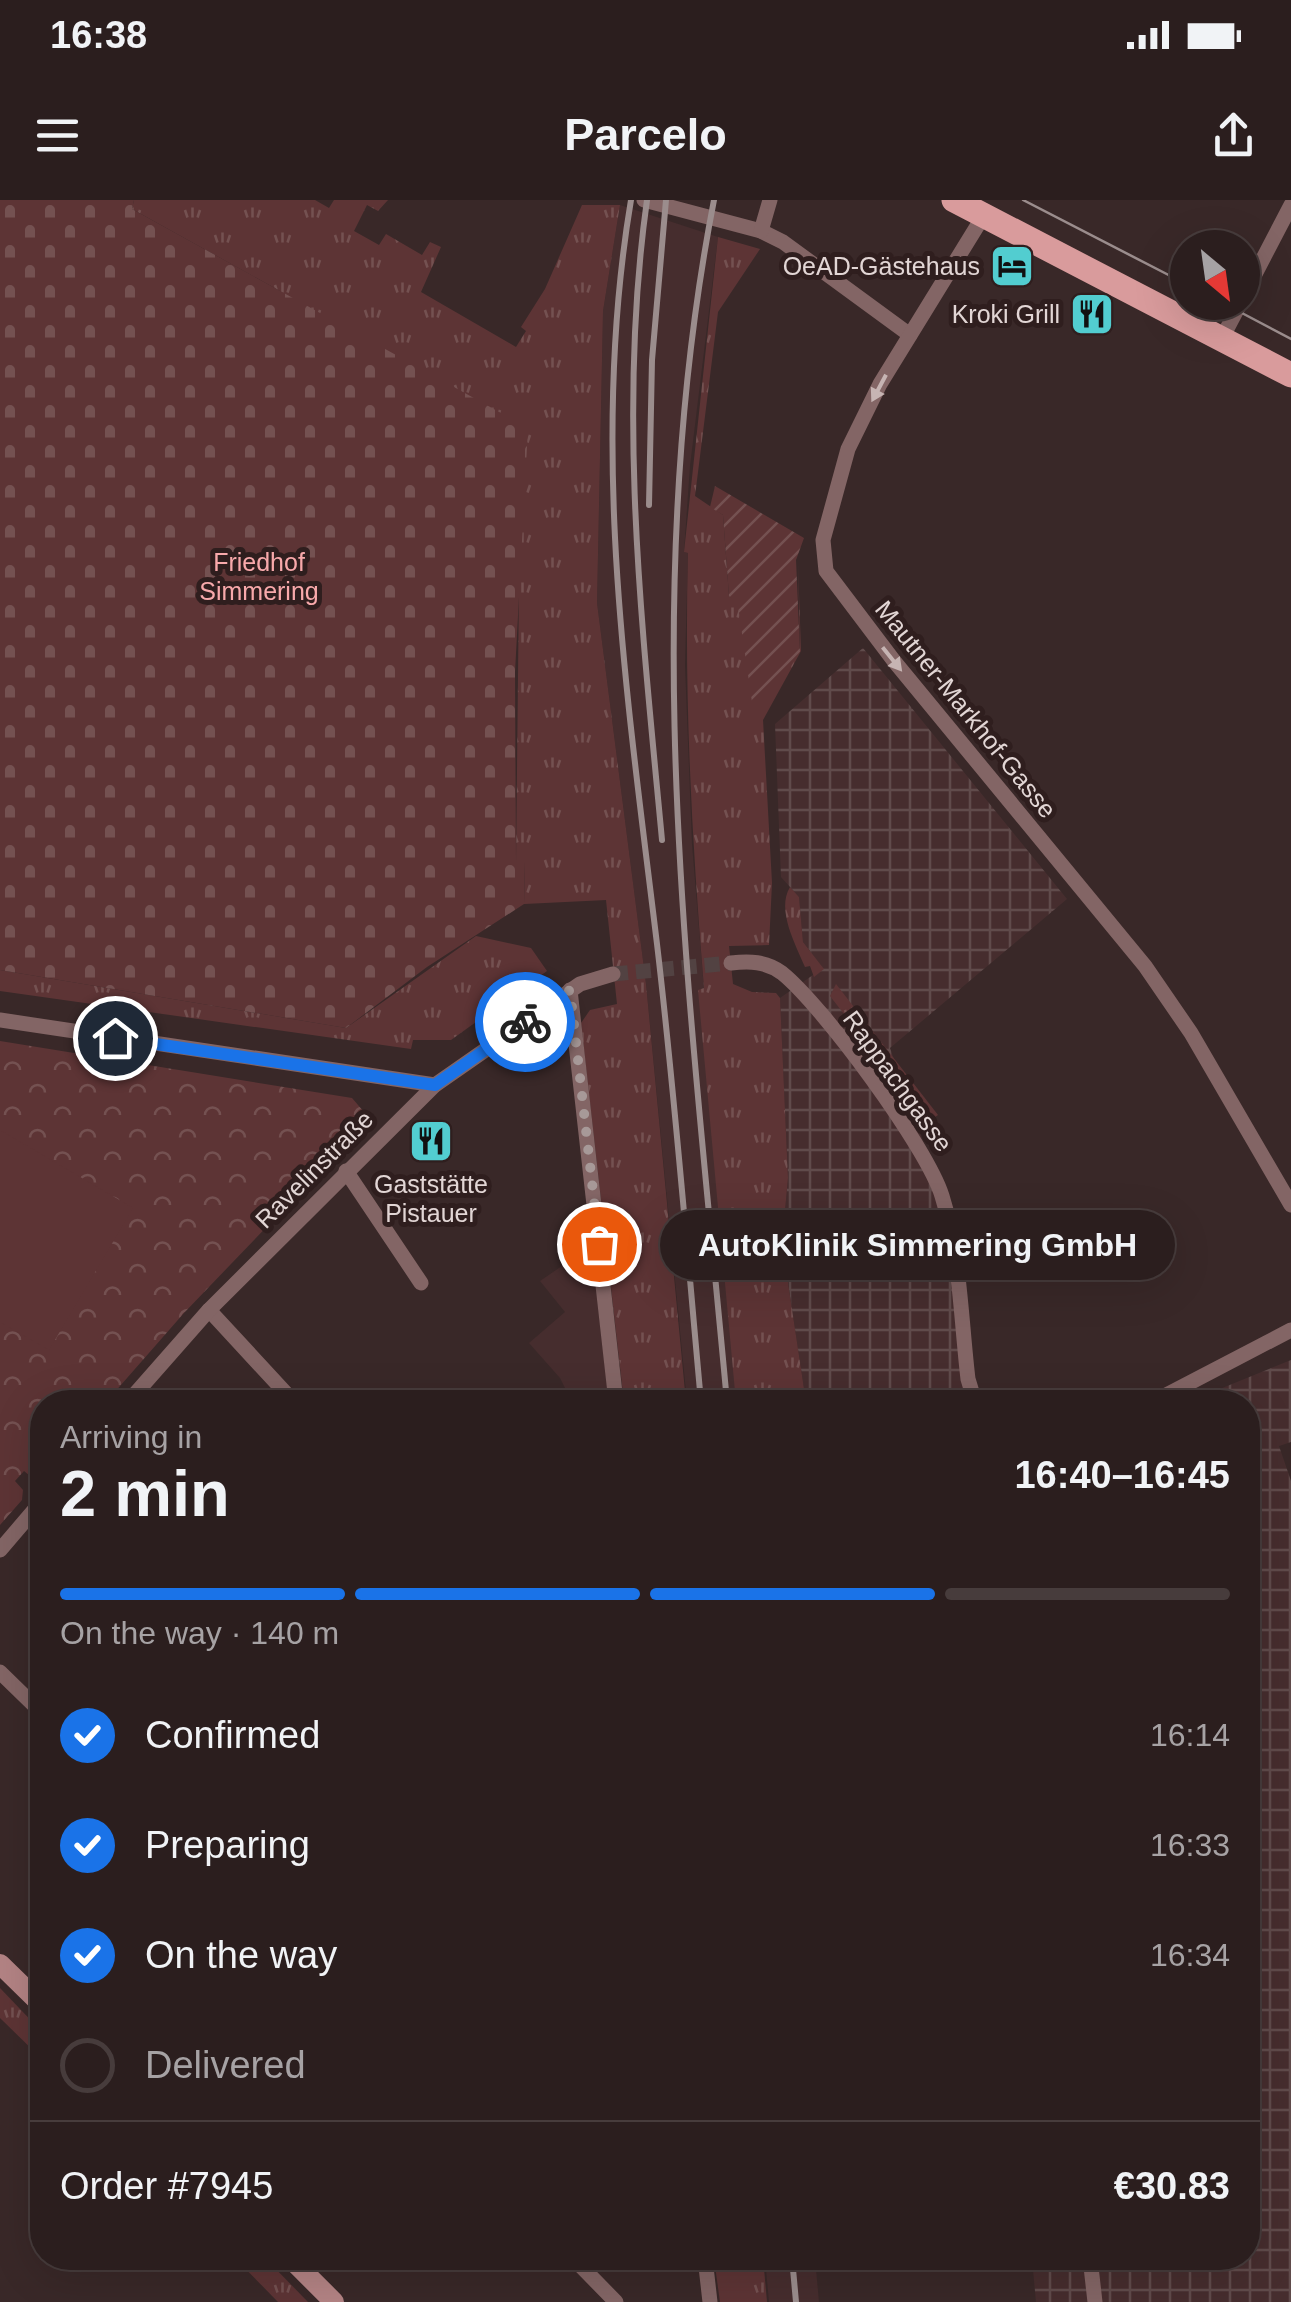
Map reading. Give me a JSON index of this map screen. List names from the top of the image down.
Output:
{
  "streets": {
    "street": ["Mautner-Markhof-Gasse", "Rappachgasse", "Ravelinstraße"]
  },
  "one_way": ["Mautner-Markhof-Gasse"],
  "parks": ["Friedhof Simmering"],
  "places": {
    "hotel": ["OeAD-Gästehaus"],
    "restaurant": ["Kroki Grill", "Gaststätte Pistauer"],
    "other": ["AutoKlinik Simmering GmbH"]
  },
  "north": "bottom right",
  "page": {
    "status": "16:38",
    "header": "Parcelo",
    "bubble": "AutoKlinik Simmering GmbH",
    "heading": ["2 min", "Arriving in", "16:40–16:45"],
    "panel": ["Order #7945", "€30.83"],
    "bar": "On the way · 140 m",
    "list": [
      ["Confirmed", "16:14"],
      ["Preparing", "16:33"],
      ["On the way", "16:34"],
      "Delivered"
    ]
  }
}
